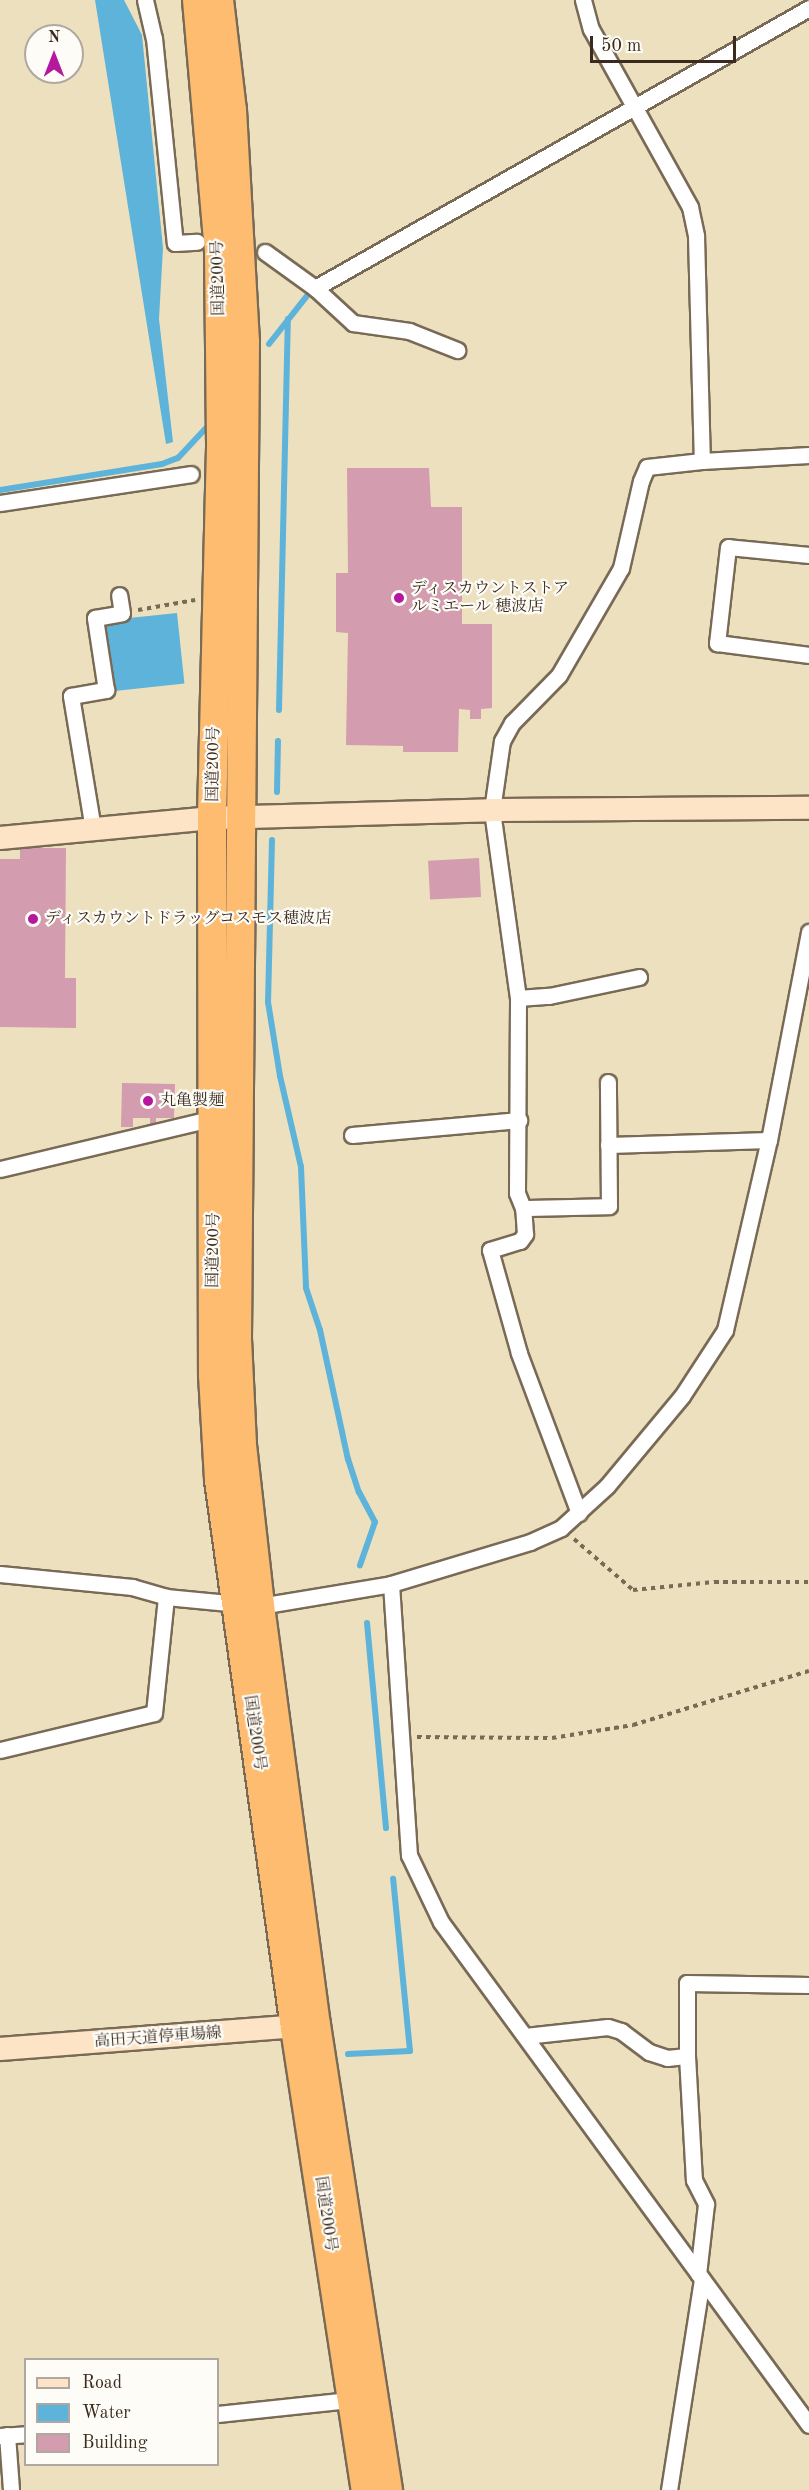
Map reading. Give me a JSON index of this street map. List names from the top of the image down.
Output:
{
  "streets": {
    "highway": ["国道200号"],
    "street": ["高田天道停車場線"]
  },
  "crossings": [
    ["国道200号", "高田天道停車場線"]
  ],
  "places": ["ディスカウントストア ルミエール 穂波店", "ディスカウントドラッグコスモス穂波店", "丸亀製麺"],
  "legend": ["Road", "Water", "Building"],
  "scale_bar": "50 m",
  "north": "top"
}
